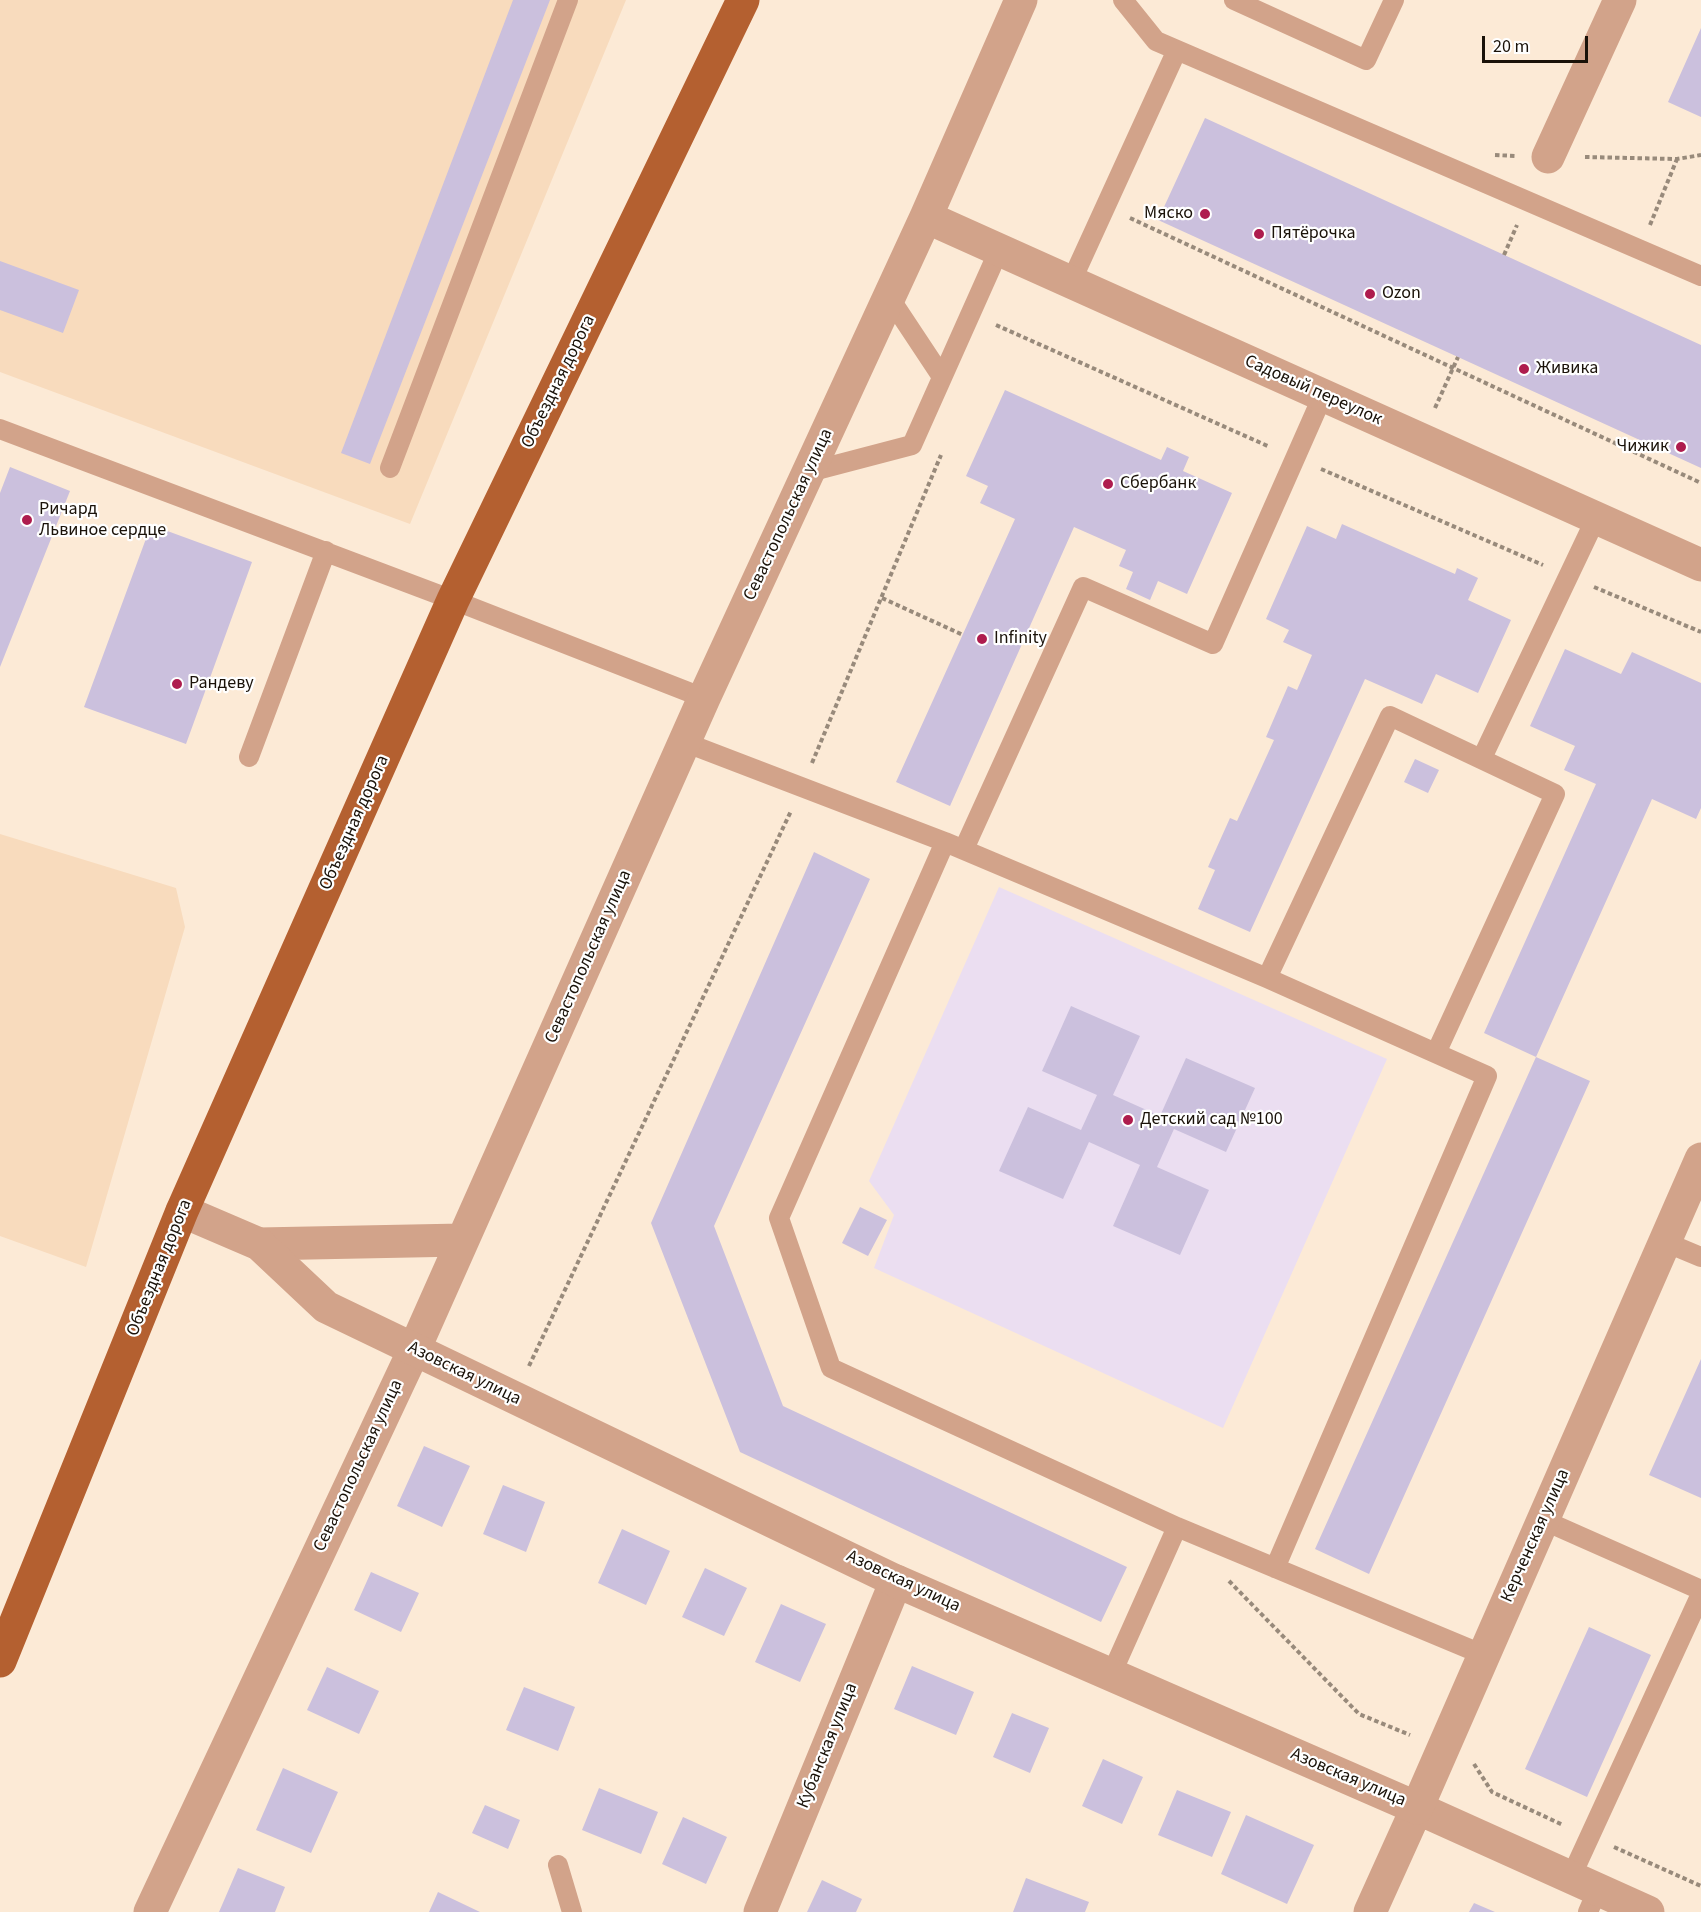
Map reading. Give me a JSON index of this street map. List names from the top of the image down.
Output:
{
  "streets": {
    "main road": ["Объездная дорога"],
    "street": [
      "Садовый переулок",
      "Севастопольская улица",
      "Азовская улица",
      "Керченская улица",
      "Кубанская улица"
    ]
  },
  "crossings": [
    ["Объездная дорога", "Азовская улица"],
    ["Садовый переулок", "Севастопольская улица"],
    ["Севастопольская улица", "Азовская улица"],
    ["Азовская улица", "Керченская улица"],
    ["Азовская улица", "Кубанская улица"]
  ],
  "places": [
    "Мяско",
    "Пятёрочка",
    "Ozon",
    "Живика",
    "Чижик",
    "Сбербанк",
    "Ричард Львиное сердце",
    "Infinity",
    "Рандеву",
    "Детский сад №100"
  ],
  "scale_bar": "20 m"
}
